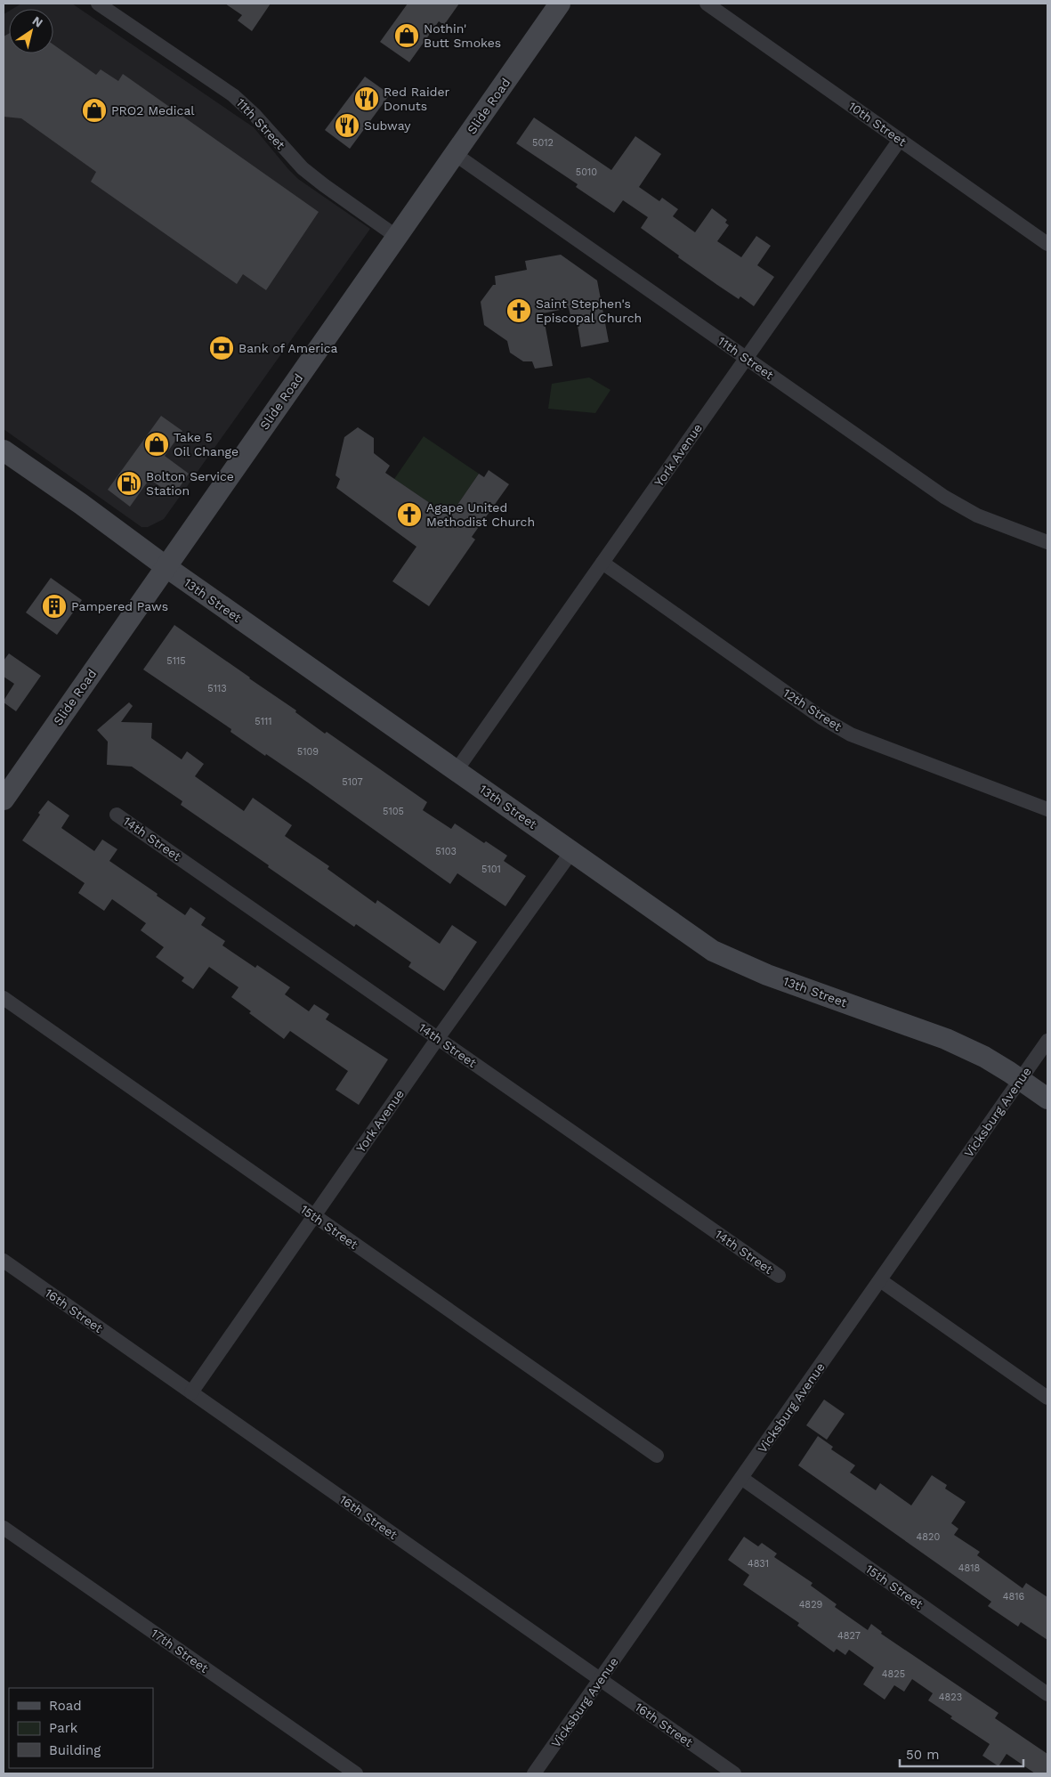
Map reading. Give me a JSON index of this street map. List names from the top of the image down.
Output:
{
  "streets": {
    "street": [
      "Slide Road",
      "11th Street",
      "10th Street",
      "York Avenue",
      "13th Street",
      "12th Street",
      "14th Street",
      "Vicksburg Avenue",
      "15th Street",
      "16th Street",
      "17th Street"
    ]
  },
  "crossings": [
    ["Slide Road", "11th Street"],
    ["Slide Road", "13th Street"],
    ["11th Street", "York Avenue"],
    ["10th Street", "York Avenue"],
    ["York Avenue", "13th Street"],
    ["York Avenue", "12th Street"],
    ["York Avenue", "14th Street"],
    ["York Avenue", "15th Street"],
    ["York Avenue", "16th Street"],
    ["13th Street", "Vicksburg Avenue"],
    ["Vicksburg Avenue", "15th Street"],
    ["Vicksburg Avenue", "16th Street"]
  ],
  "places": {
    "shop": ["Nothin' Butt Smokes", "PRO2 Medical", "Take 5 Oil Change"],
    "restaurant": ["Red Raider Donuts", "Subway"],
    "church": ["Saint Stephen's Episcopal Church", "Agape United Methodist Church"],
    "bank": ["Bank of America"],
    "fuel station": ["Bolton Service Station"],
    "building": ["Pampered Paws"]
  },
  "house_numbers": [
    "5012",
    "5010",
    "5115",
    "5113",
    "5111",
    "5109",
    "5107",
    "5105",
    "5103",
    "5101",
    "4820",
    "4831",
    "4818",
    "4816",
    "4829",
    "4827",
    "4825",
    "4823"
  ],
  "legend": ["Road", "Park", "Building"],
  "scale_bar": "50 m",
  "north": "top right"
}
